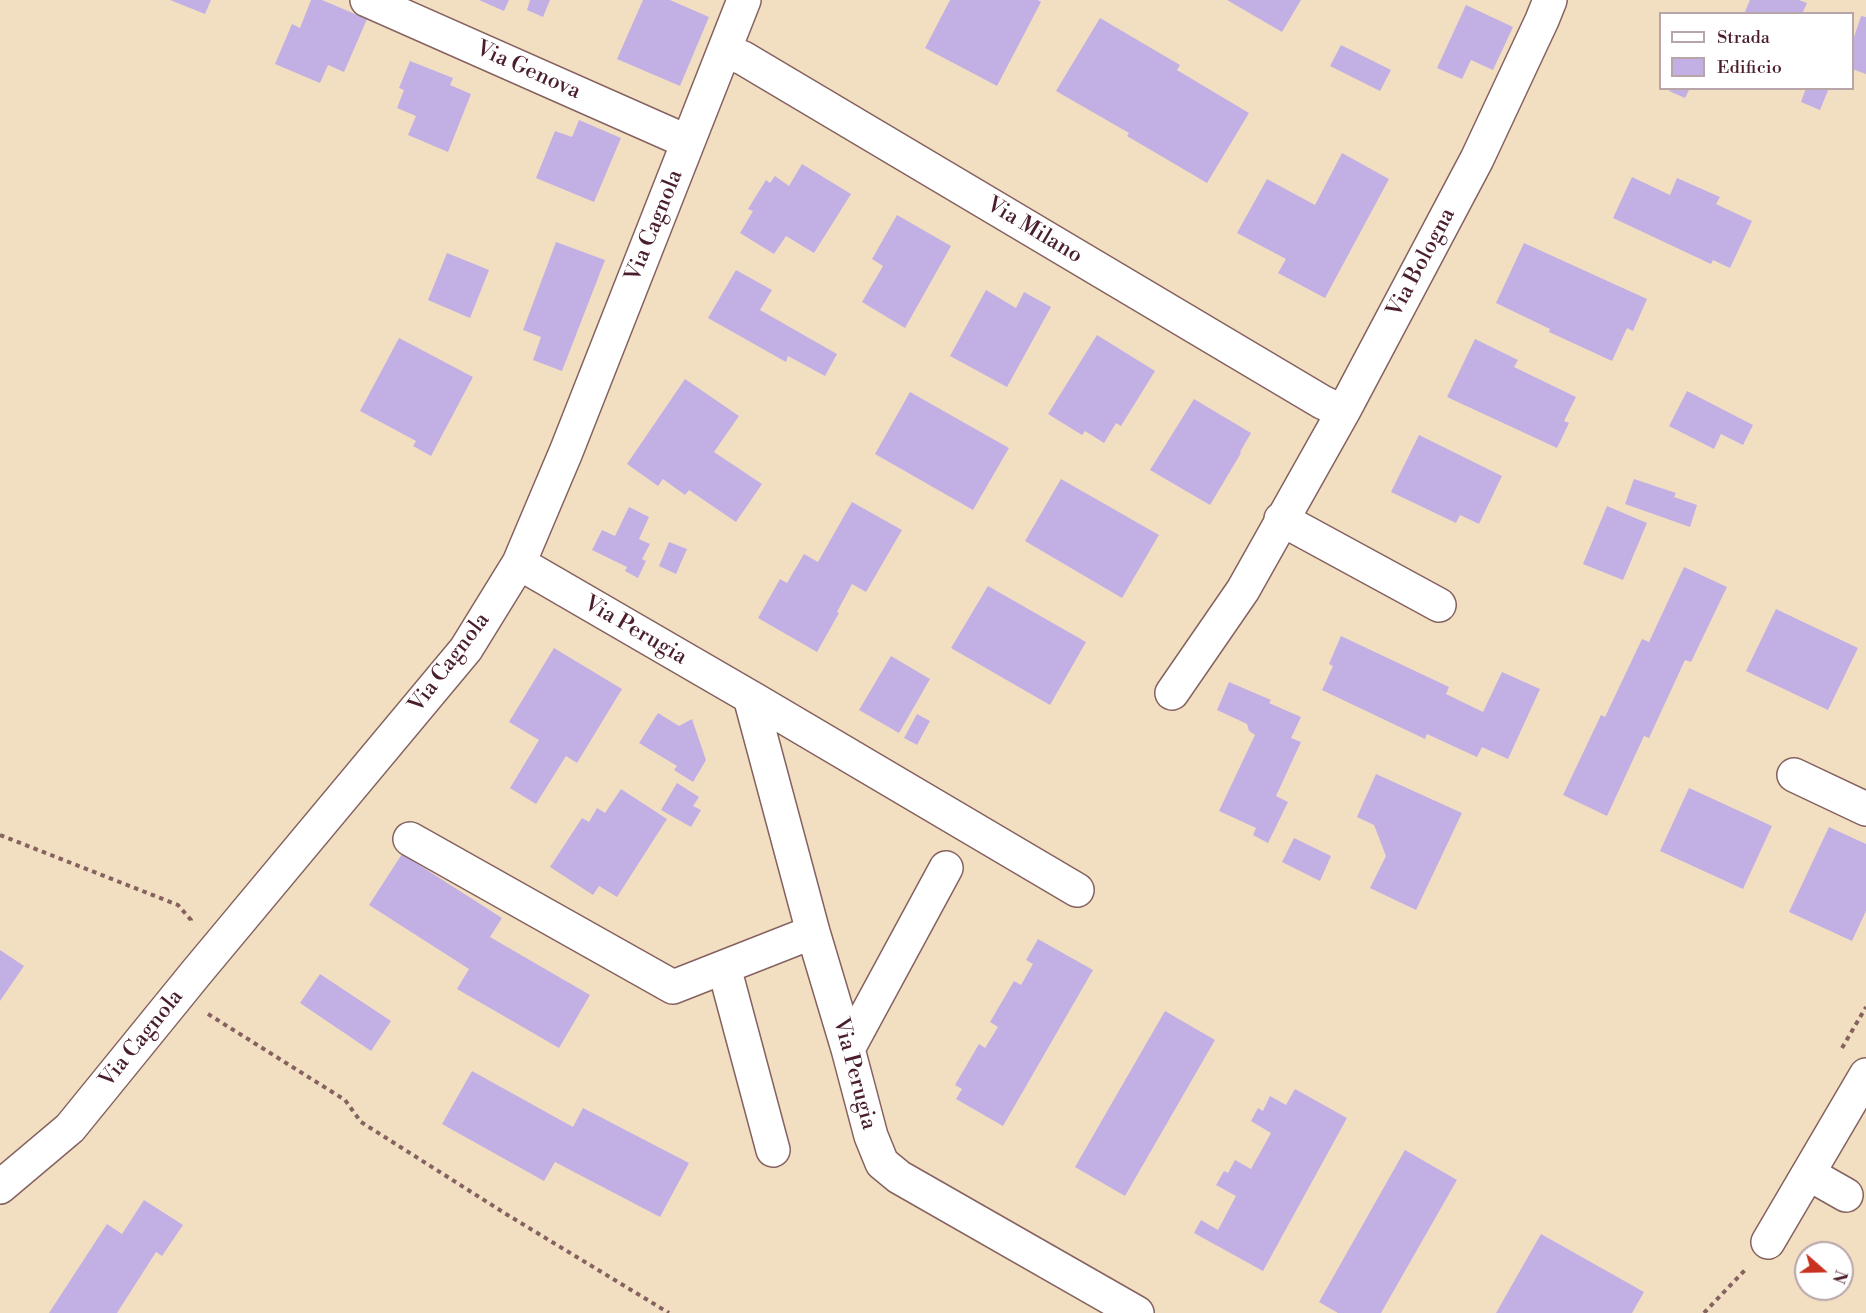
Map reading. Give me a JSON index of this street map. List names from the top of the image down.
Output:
{
  "streets": {
    "street": [
      "Via Genova",
      "Via Cagnola",
      "Via Milano",
      "Via Bologna",
      "Via Perugia"
    ]
  },
  "crossings": [
    ["Via Genova", "Via Cagnola"],
    ["Via Cagnola", "Via Milano"],
    ["Via Cagnola", "Via Perugia"],
    ["Via Milano", "Via Bologna"]
  ],
  "legend": ["Strada", "Edificio"],
  "north": "right"
}
